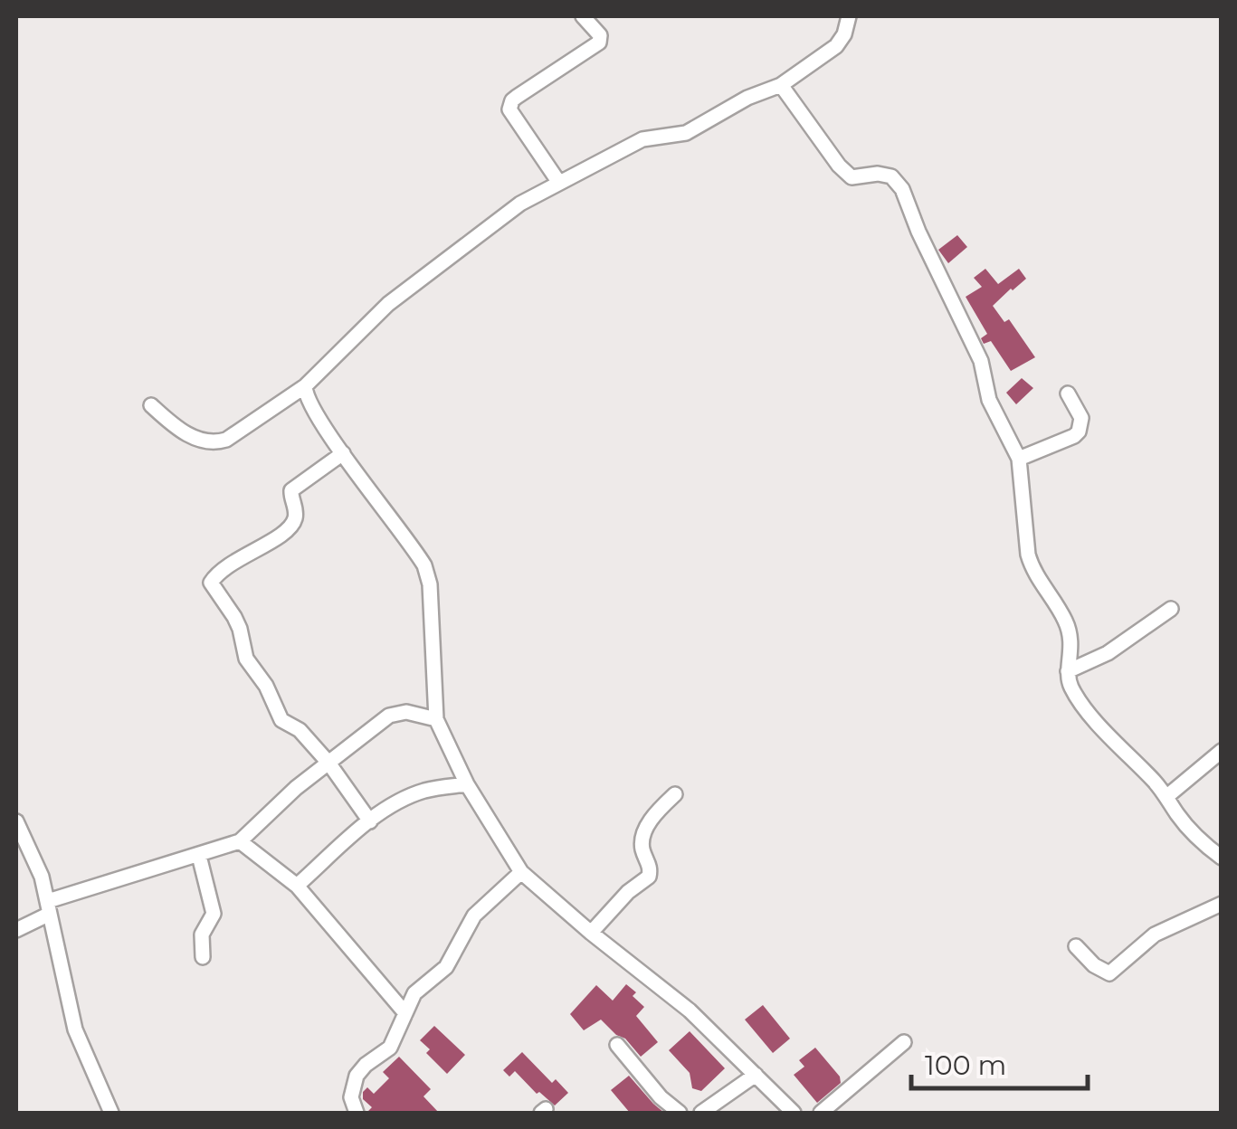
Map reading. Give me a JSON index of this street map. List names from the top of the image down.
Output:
{
  "scale_bar": "100 m"
}
